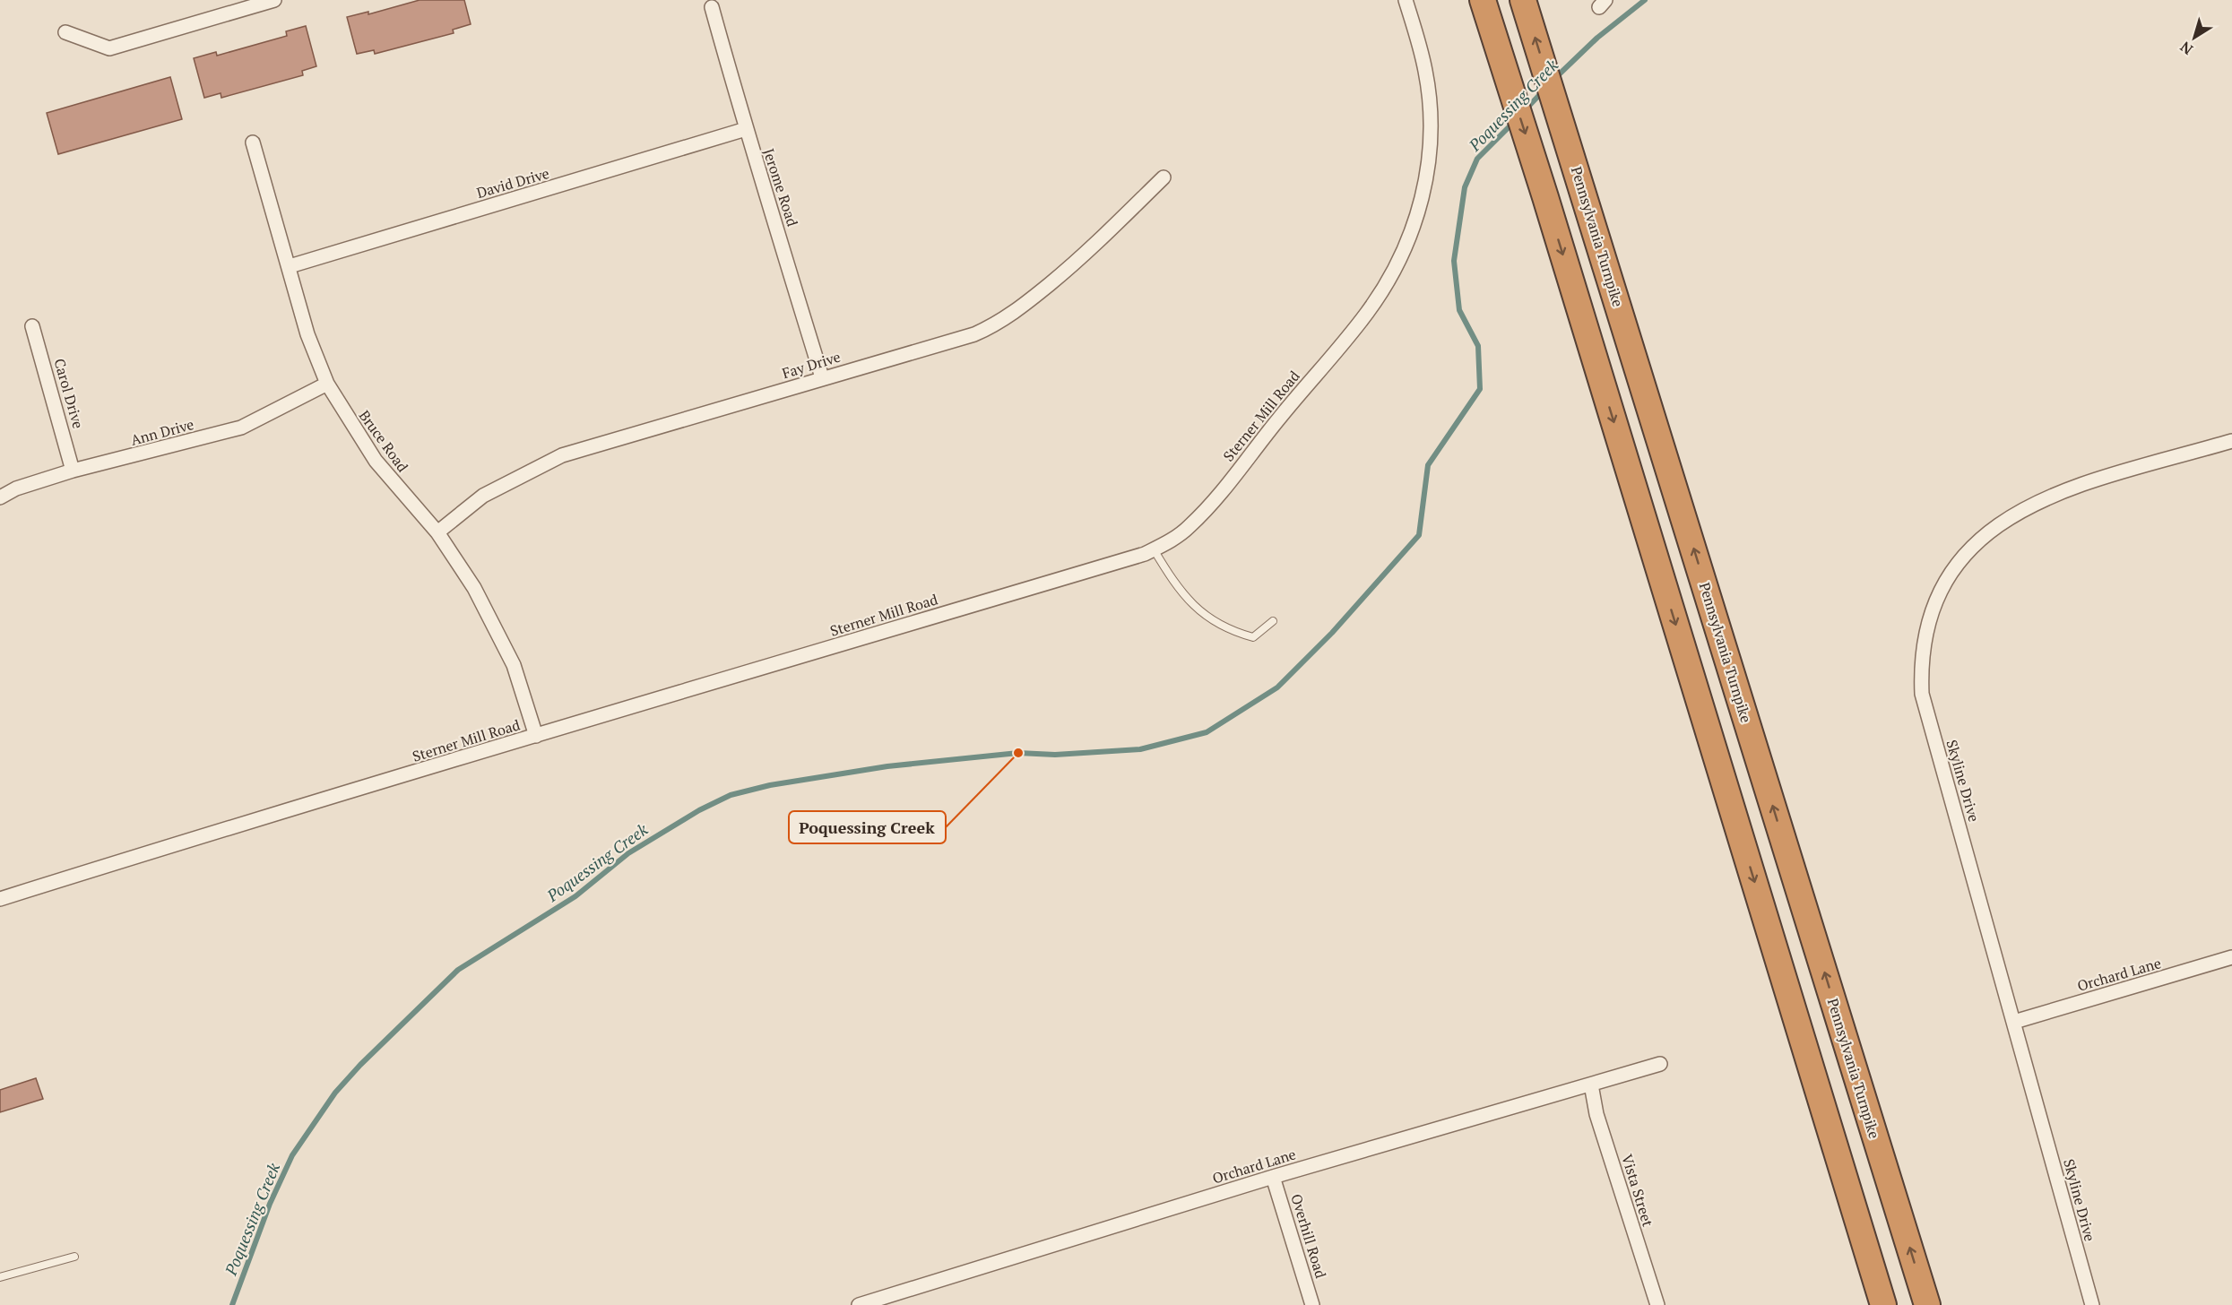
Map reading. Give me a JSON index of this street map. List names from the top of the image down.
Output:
{
  "streets": {
    "highway": ["Pennsylvania Turnpike"],
    "street": [
      "David Drive",
      "Jerome Road",
      "Fay Drive",
      "Carol Drive",
      "Sterner Mill Road",
      "Ann Drive",
      "Bruce Road",
      "Skyline Drive",
      "Orchard Lane",
      "Vista Street",
      "Overhill Road"
    ]
  },
  "crossings": [
    ["David Drive", "Jerome Road"],
    ["David Drive", "Bruce Road"],
    ["Jerome Road", "Fay Drive"],
    ["Fay Drive", "Bruce Road"],
    ["Carol Drive", "Ann Drive"],
    ["Sterner Mill Road", "Bruce Road"],
    ["Ann Drive", "Bruce Road"],
    ["Skyline Drive", "Orchard Lane"],
    ["Orchard Lane", "Vista Street"],
    ["Orchard Lane", "Overhill Road"]
  ],
  "water": ["Poquessing Creek"],
  "places": ["Poquessing Creek"],
  "north": "bottom left"
}
